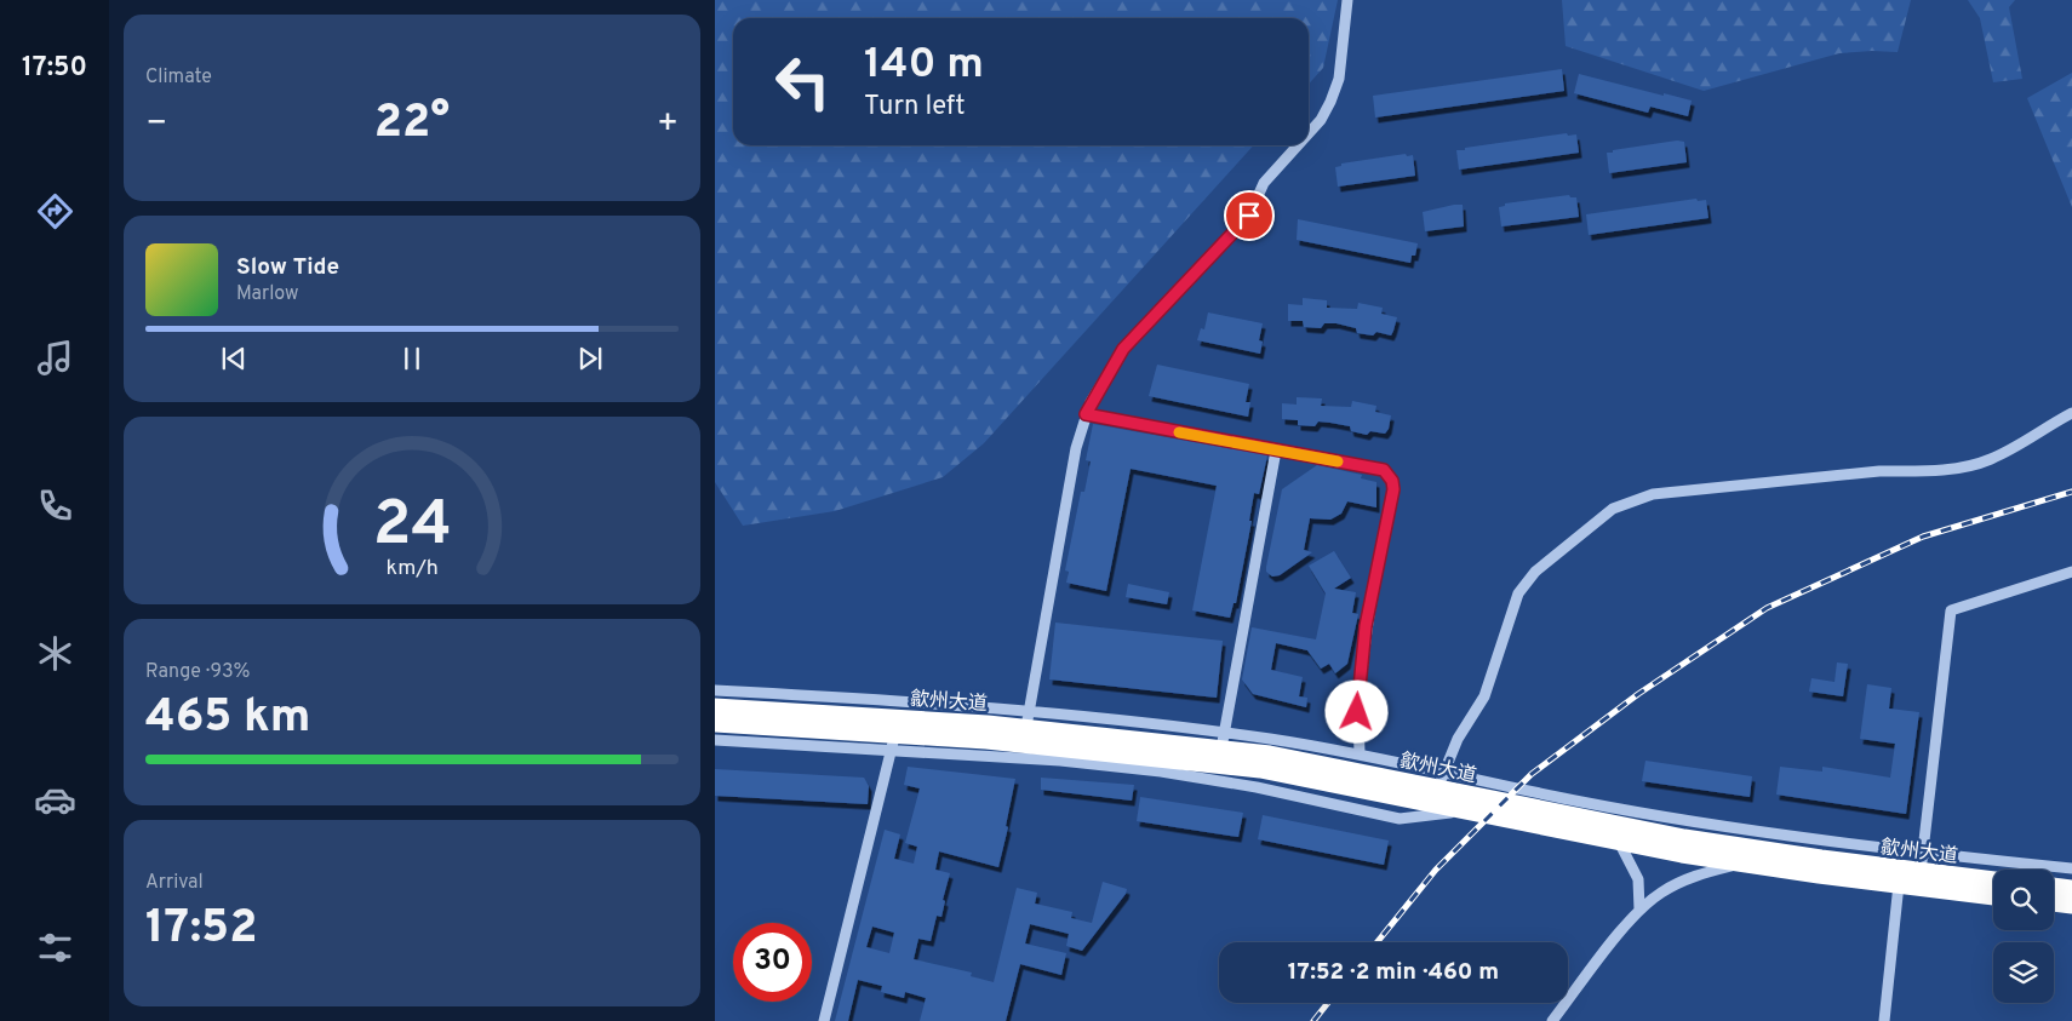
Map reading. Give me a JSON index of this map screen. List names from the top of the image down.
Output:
{
  "streets": {
    "highway": ["歙州大道"]
  },
  "page": {
    "tabs": "17:50",
    "tile": [
      "Climate",
      ["Range · 93%", "465 km"],
      ["Arrival", "17:52"]
    ],
    "turn": ["140 m", "Turn left"],
    "heat": ["−", "22°", "+"],
    "song": ["Slow Tide", "Marlow"],
    "limit": "30",
    "trip": "17:52 · 2 min · 460 m",
    "gauge": ["24", "km/h"]
  }
}
